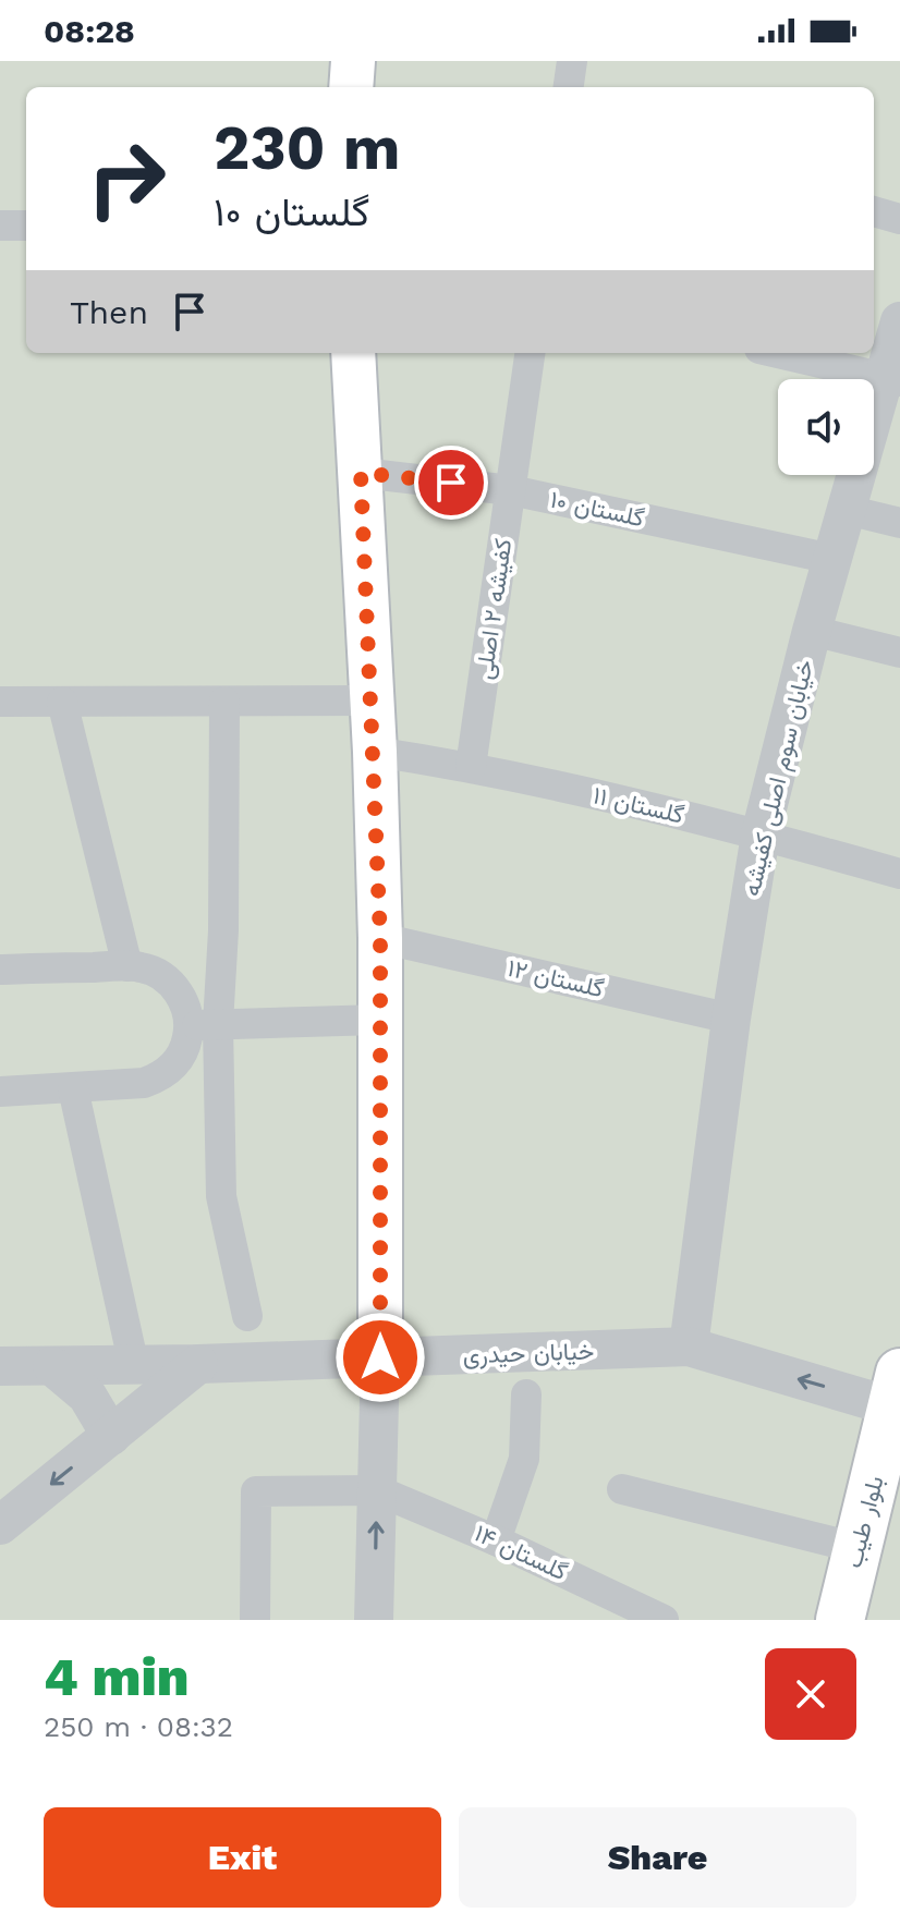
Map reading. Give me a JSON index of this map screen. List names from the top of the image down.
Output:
{
  "streets": {
    "main road": ["بلوار طیب"],
    "street": [
      "گلستان ۱۰",
      "کفیشه ۲ اصلی",
      "خیابان سوم اصلی کفیشه",
      "گلستان ۱۱",
      "گلستان ۱۲",
      "خیابان حیدری",
      "گلستان ۱۴"
    ]
  },
  "crossings": [
    ["گلستان ۱۰", "کفیشه ۲ اصلی"],
    ["گلستان ۱۰", "خیابان سوم اصلی کفیشه"],
    ["کفیشه ۲ اصلی", "گلستان ۱۱"],
    ["خیابان سوم اصلی کفیشه", "گلستان ۱۱"],
    ["خیابان سوم اصلی کفیشه", "گلستان ۱۲"],
    ["خیابان سوم اصلی کفیشه", "خیابان حیدری"],
    ["خیابان حیدری", "بلوار طیب"]
  ],
  "page": {
    "status": "08:28",
    "turn": ["230 m", "گلستان ۱۰"],
    "then": "Then",
    "heading": ["4 min", "250 m · 08:32"],
    "buttons": ["Exit", "Share"]
  }
}
